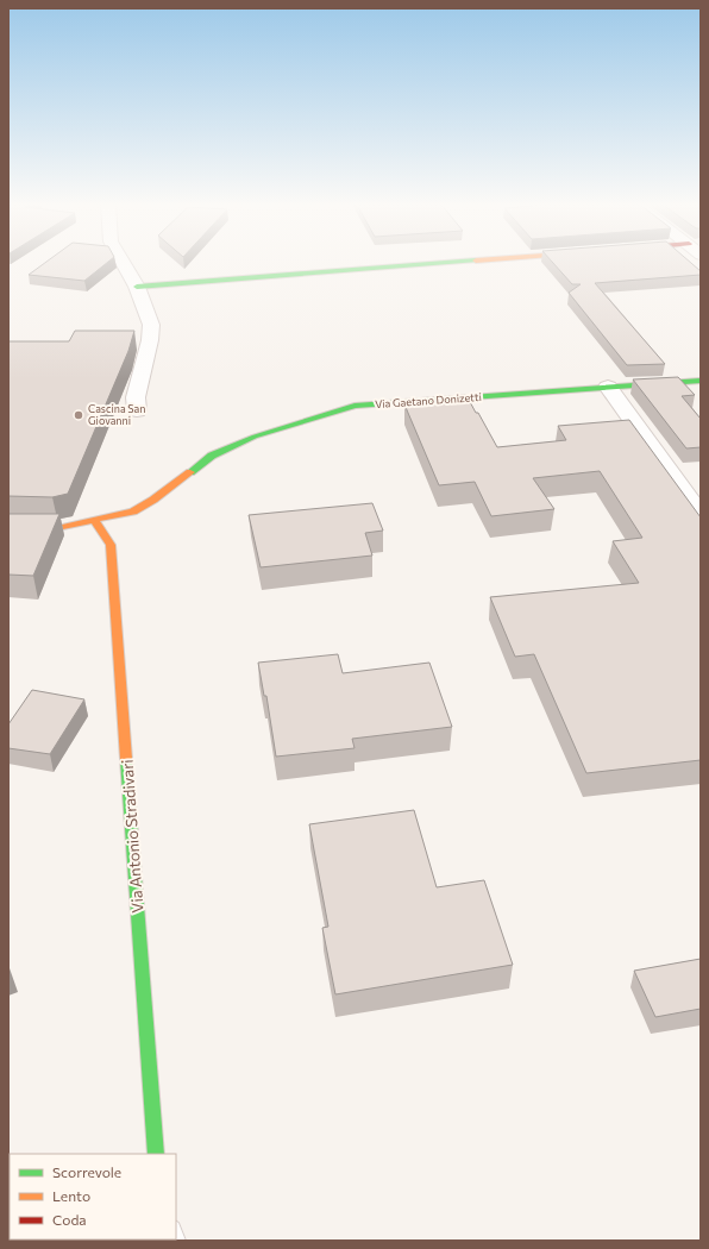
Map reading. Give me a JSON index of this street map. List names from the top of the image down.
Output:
{
  "streets": {
    "street": ["Via Gaetano Donizetti", "Via Antonio Stradivari"]
  },
  "crossings": [
    ["Via Gaetano Donizetti", "Via Antonio Stradivari"]
  ],
  "places": ["Cascina San Giovanni"],
  "legend": ["Scorrevole", "Lento", "Coda"]
}
